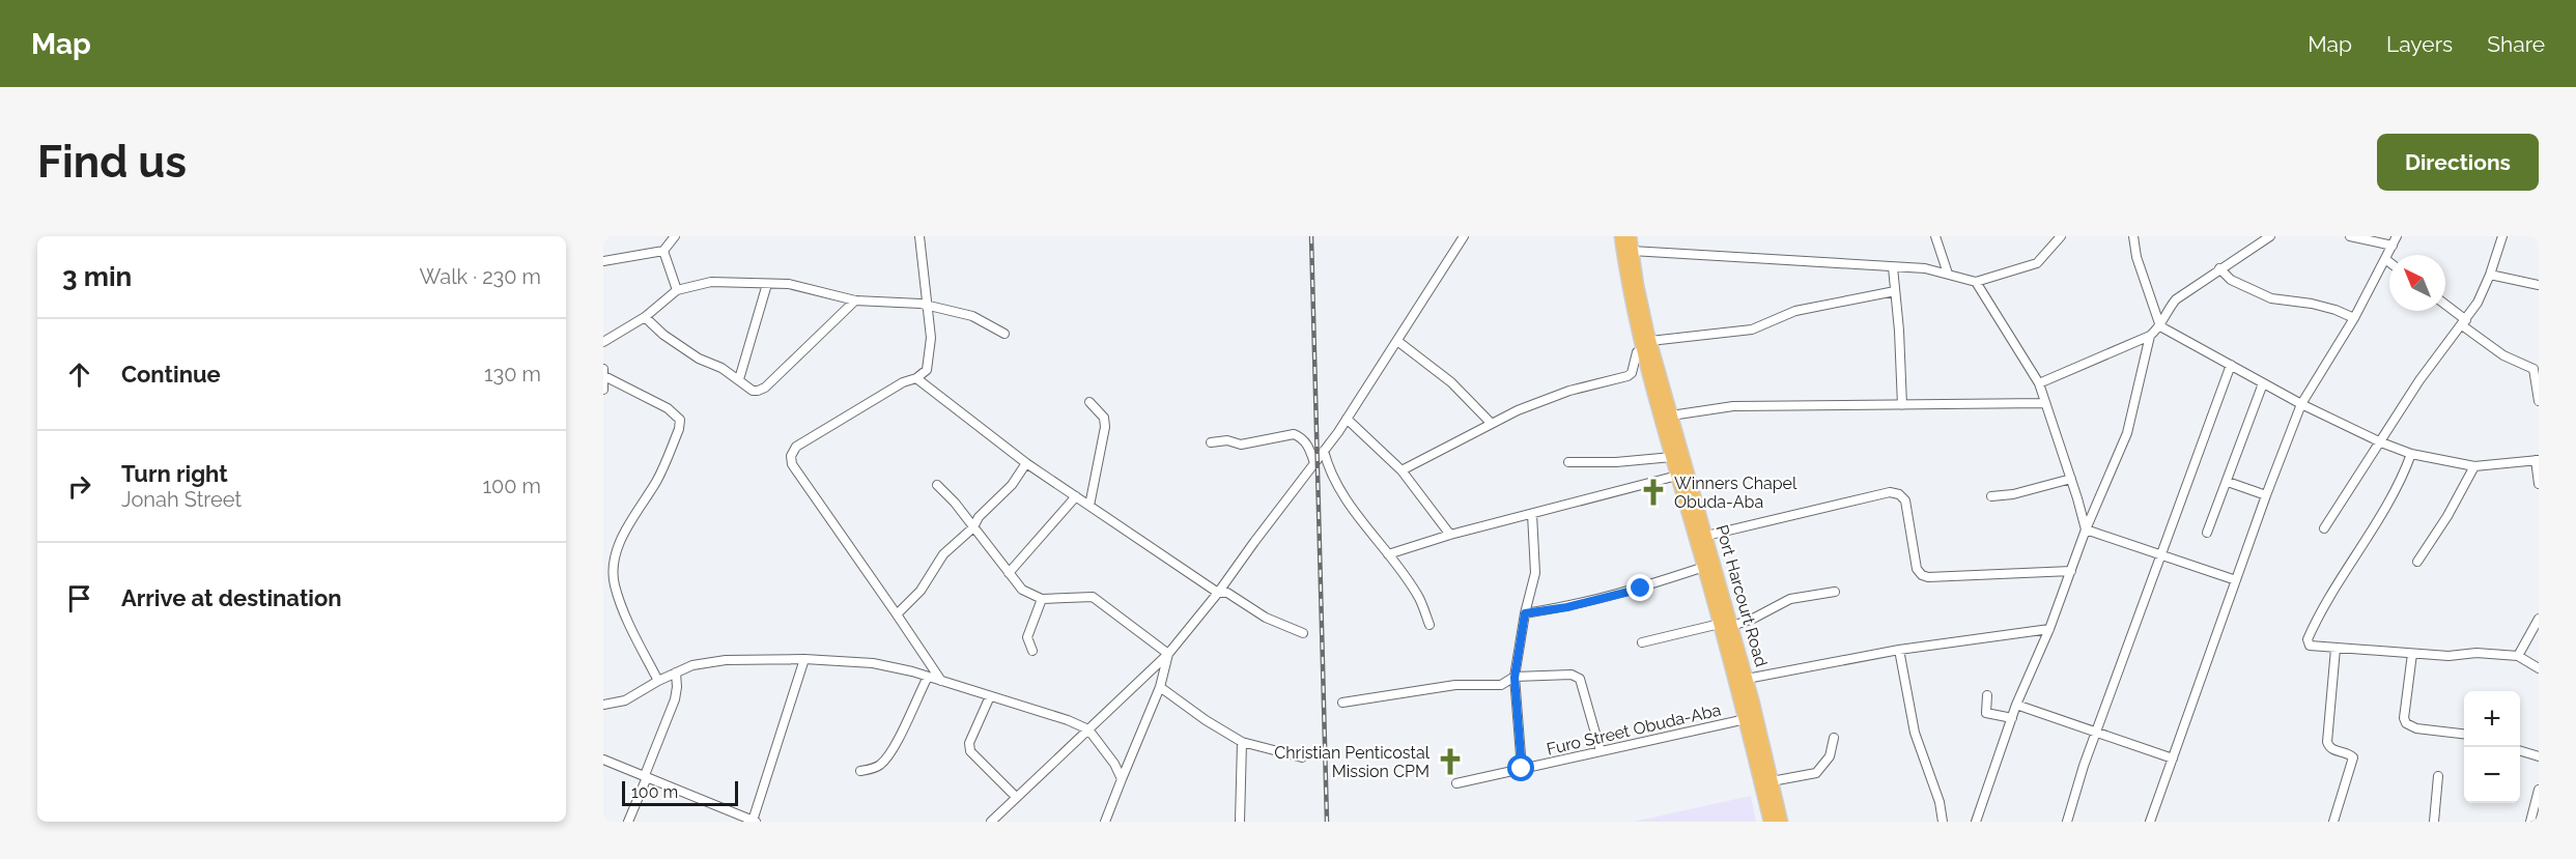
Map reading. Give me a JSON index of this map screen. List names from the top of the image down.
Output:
{
  "streets": {
    "highway": ["Port Harcourt Road"],
    "street": ["Furo Street Obuda-Aba"]
  },
  "crossings": [
    ["Port Harcourt Road", "Furo Street Obuda-Aba"]
  ],
  "places": {
    "church": ["Winners Chapel Obuda-Aba", "Christian Penticostal Mission CPM"]
  },
  "scale_bar": "100 m",
  "north": "top left",
  "page": {
    "header": "Map",
    "nav": ["Map", "Layers", "Share"],
    "buttons": "Directions",
    "title": "Find us",
    "heading": ["3 min", "Walk · 230 m"],
    "list": [
      ["Continue", "130 m"],
      ["Turn right", "Jonah Street", "100 m"],
      "Arrive at destination"
    ],
    "map_buttons": ["+", "−"],
    "scale": "100 m"
  }
}
